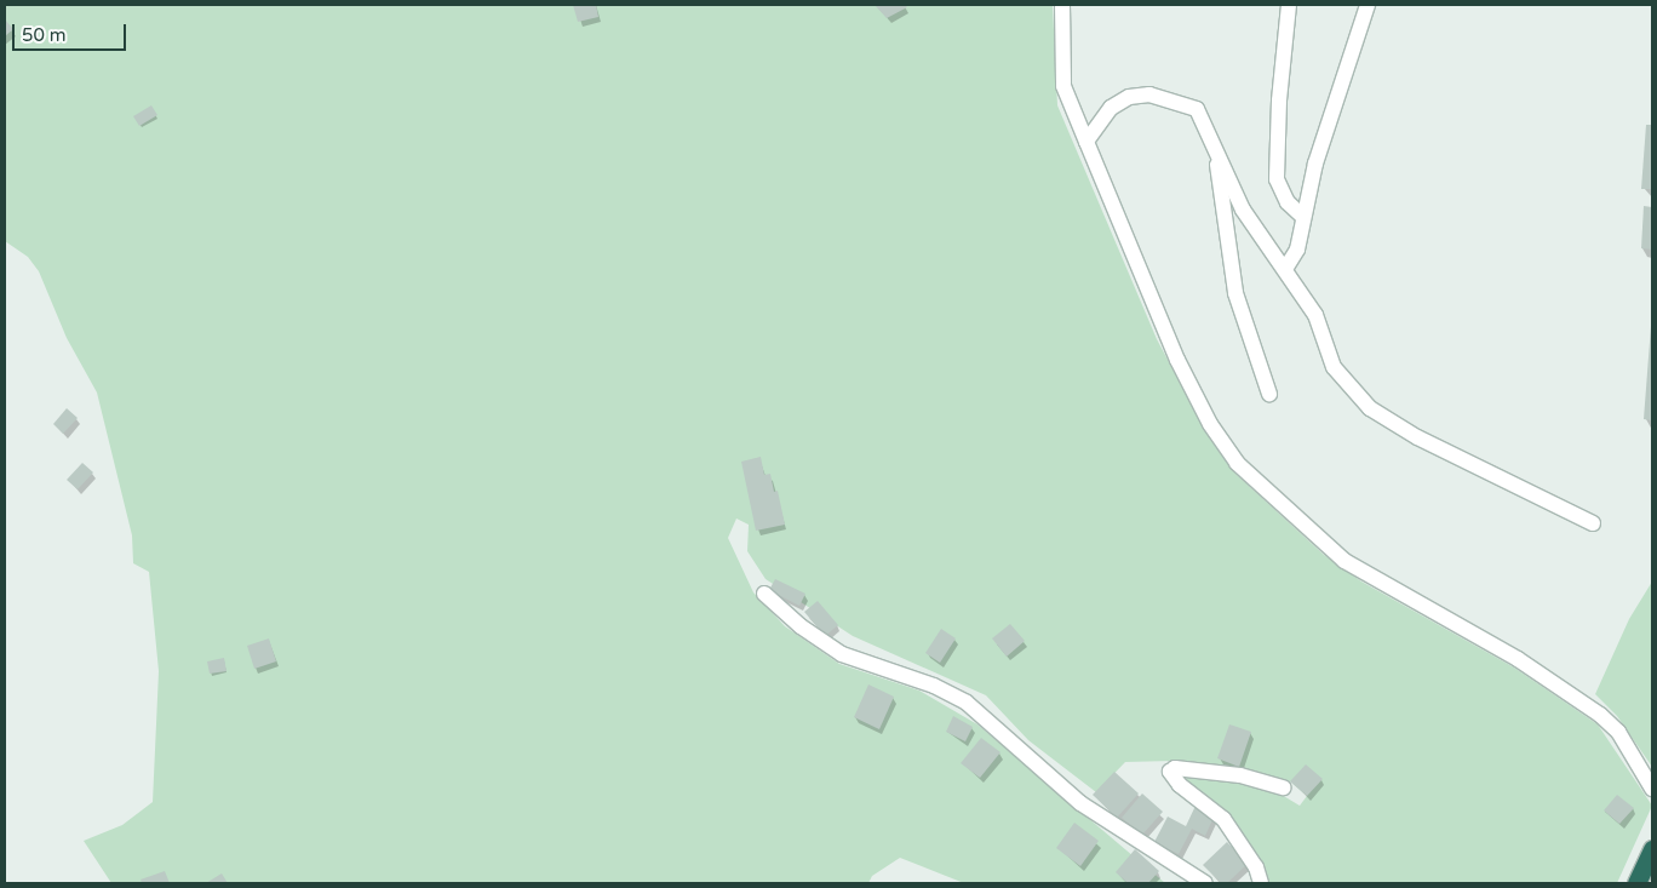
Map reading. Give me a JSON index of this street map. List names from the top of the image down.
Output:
{
  "scale_bar": "50 m"
}
